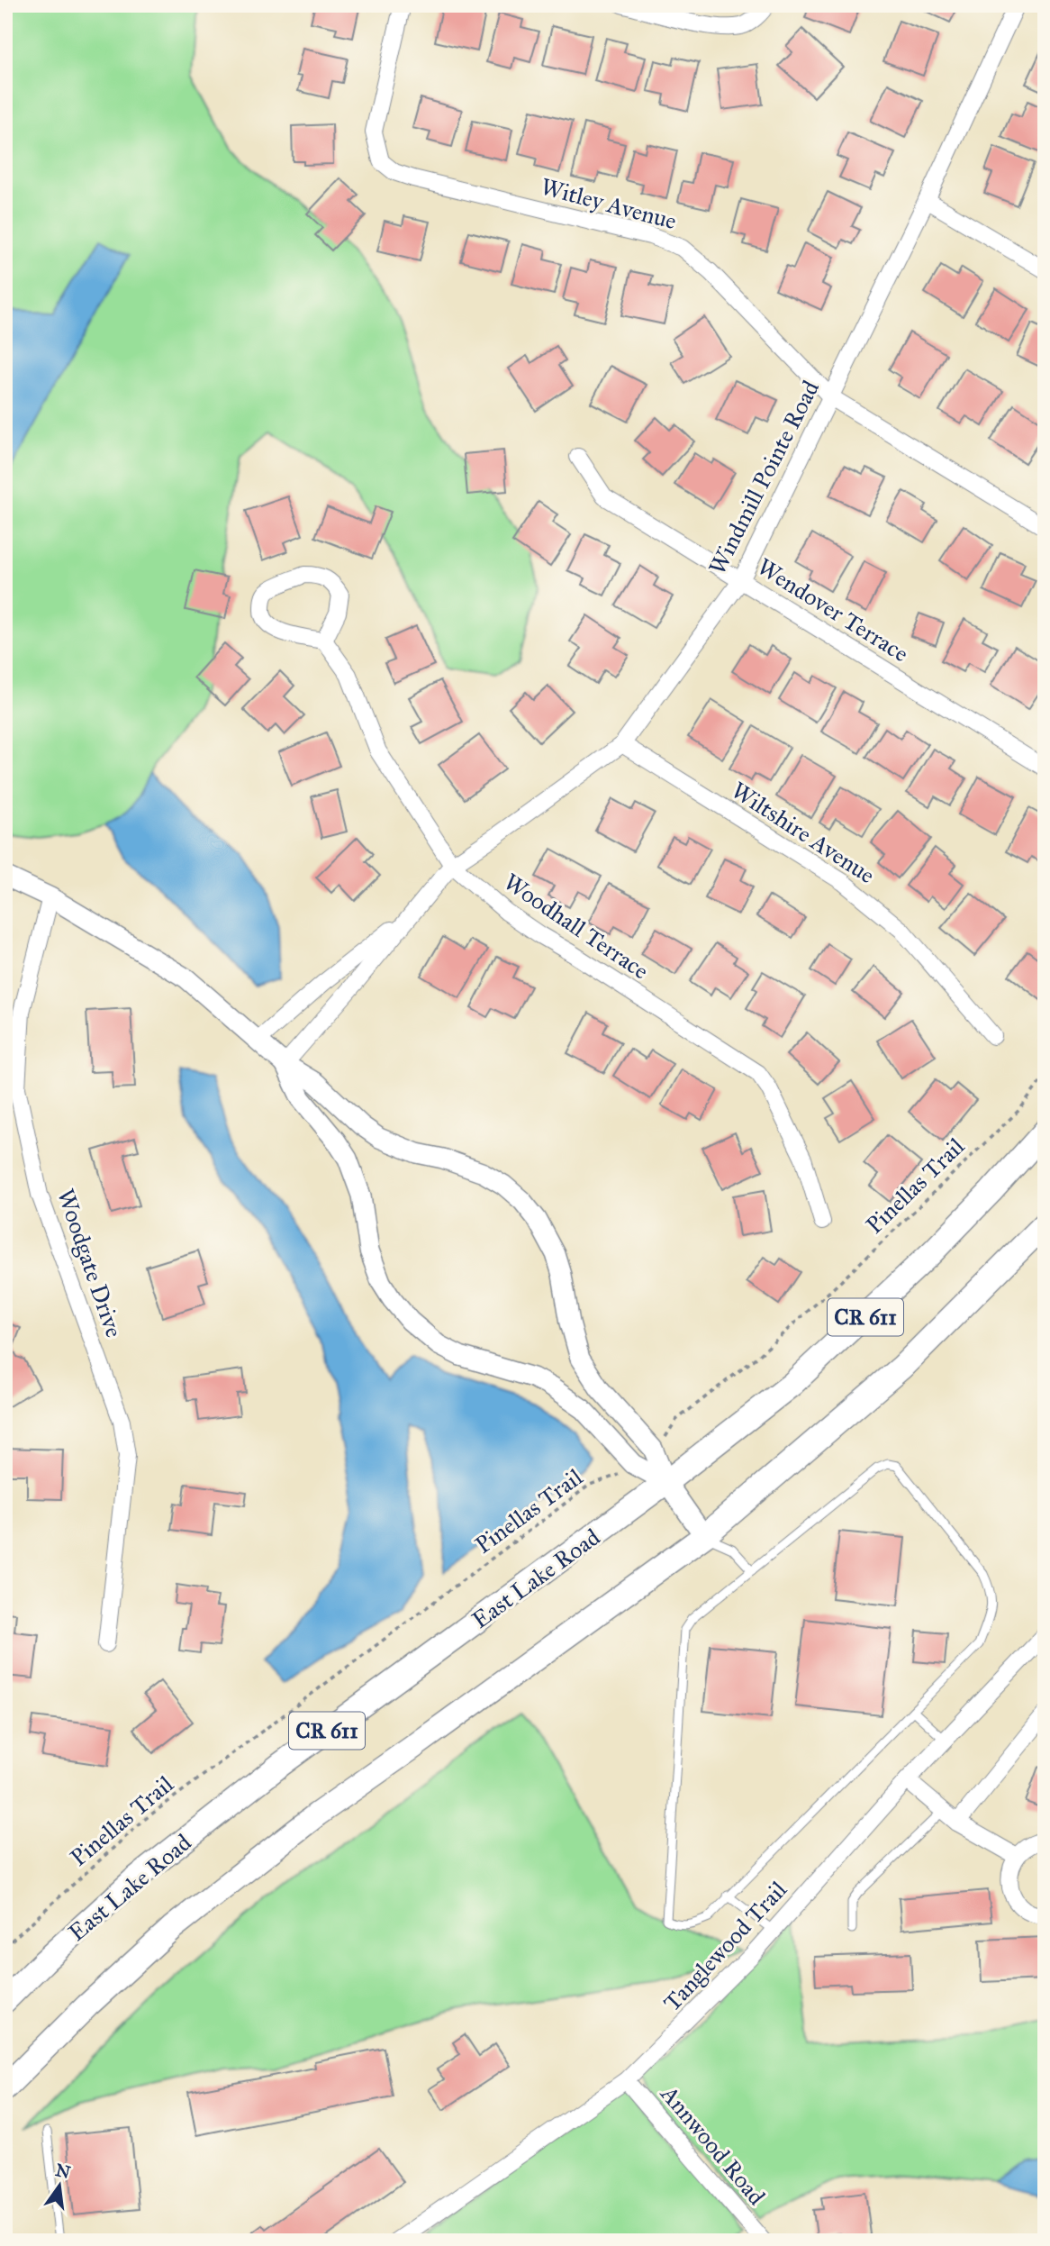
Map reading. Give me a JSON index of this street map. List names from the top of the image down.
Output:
{
  "streets": {
    "main road": ["CR 611", "East Lake Road"],
    "street": [
      "Witley Avenue",
      "Windmill Pointe Road",
      "Wendover Terrace",
      "Wiltshire Avenue",
      "Woodhall Terrace",
      "Woodgate Drive",
      "Tanglewood Trail",
      "Annwood Road"
    ],
    "path": ["Pinellas Trail"]
  },
  "crossings": [
    ["Witley Avenue", "Windmill Pointe Road"],
    ["Windmill Pointe Road", "Wendover Terrace"],
    ["Windmill Pointe Road", "Wiltshire Avenue"],
    ["Windmill Pointe Road", "Woodhall Terrace"],
    ["Tanglewood Trail", "Annwood Road"]
  ],
  "north": "top"
}
